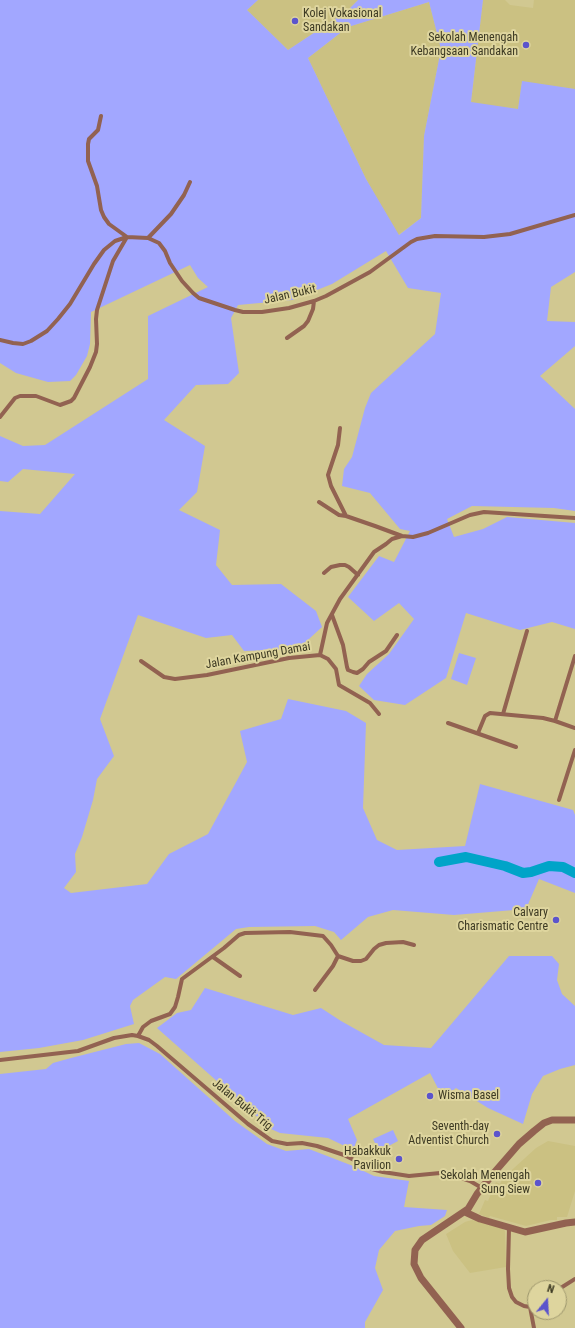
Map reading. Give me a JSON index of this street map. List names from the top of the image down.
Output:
{
  "streets": {
    "street": ["Jalan Bukit", "Jalan Kampung Damai", "Jalan Bukit Trig"]
  },
  "places": [
    "Kolej Vokasional Sandakan",
    "Sekolah Menengah Kebangsaan Sandakan",
    "Calvary Charismatic Centre",
    "Wisma Basel",
    "Seventh-day Adventist Church",
    "Habakkuk Pavilion",
    "Sekolah Menengah Sung Siew"
  ],
  "north": "top"
}
